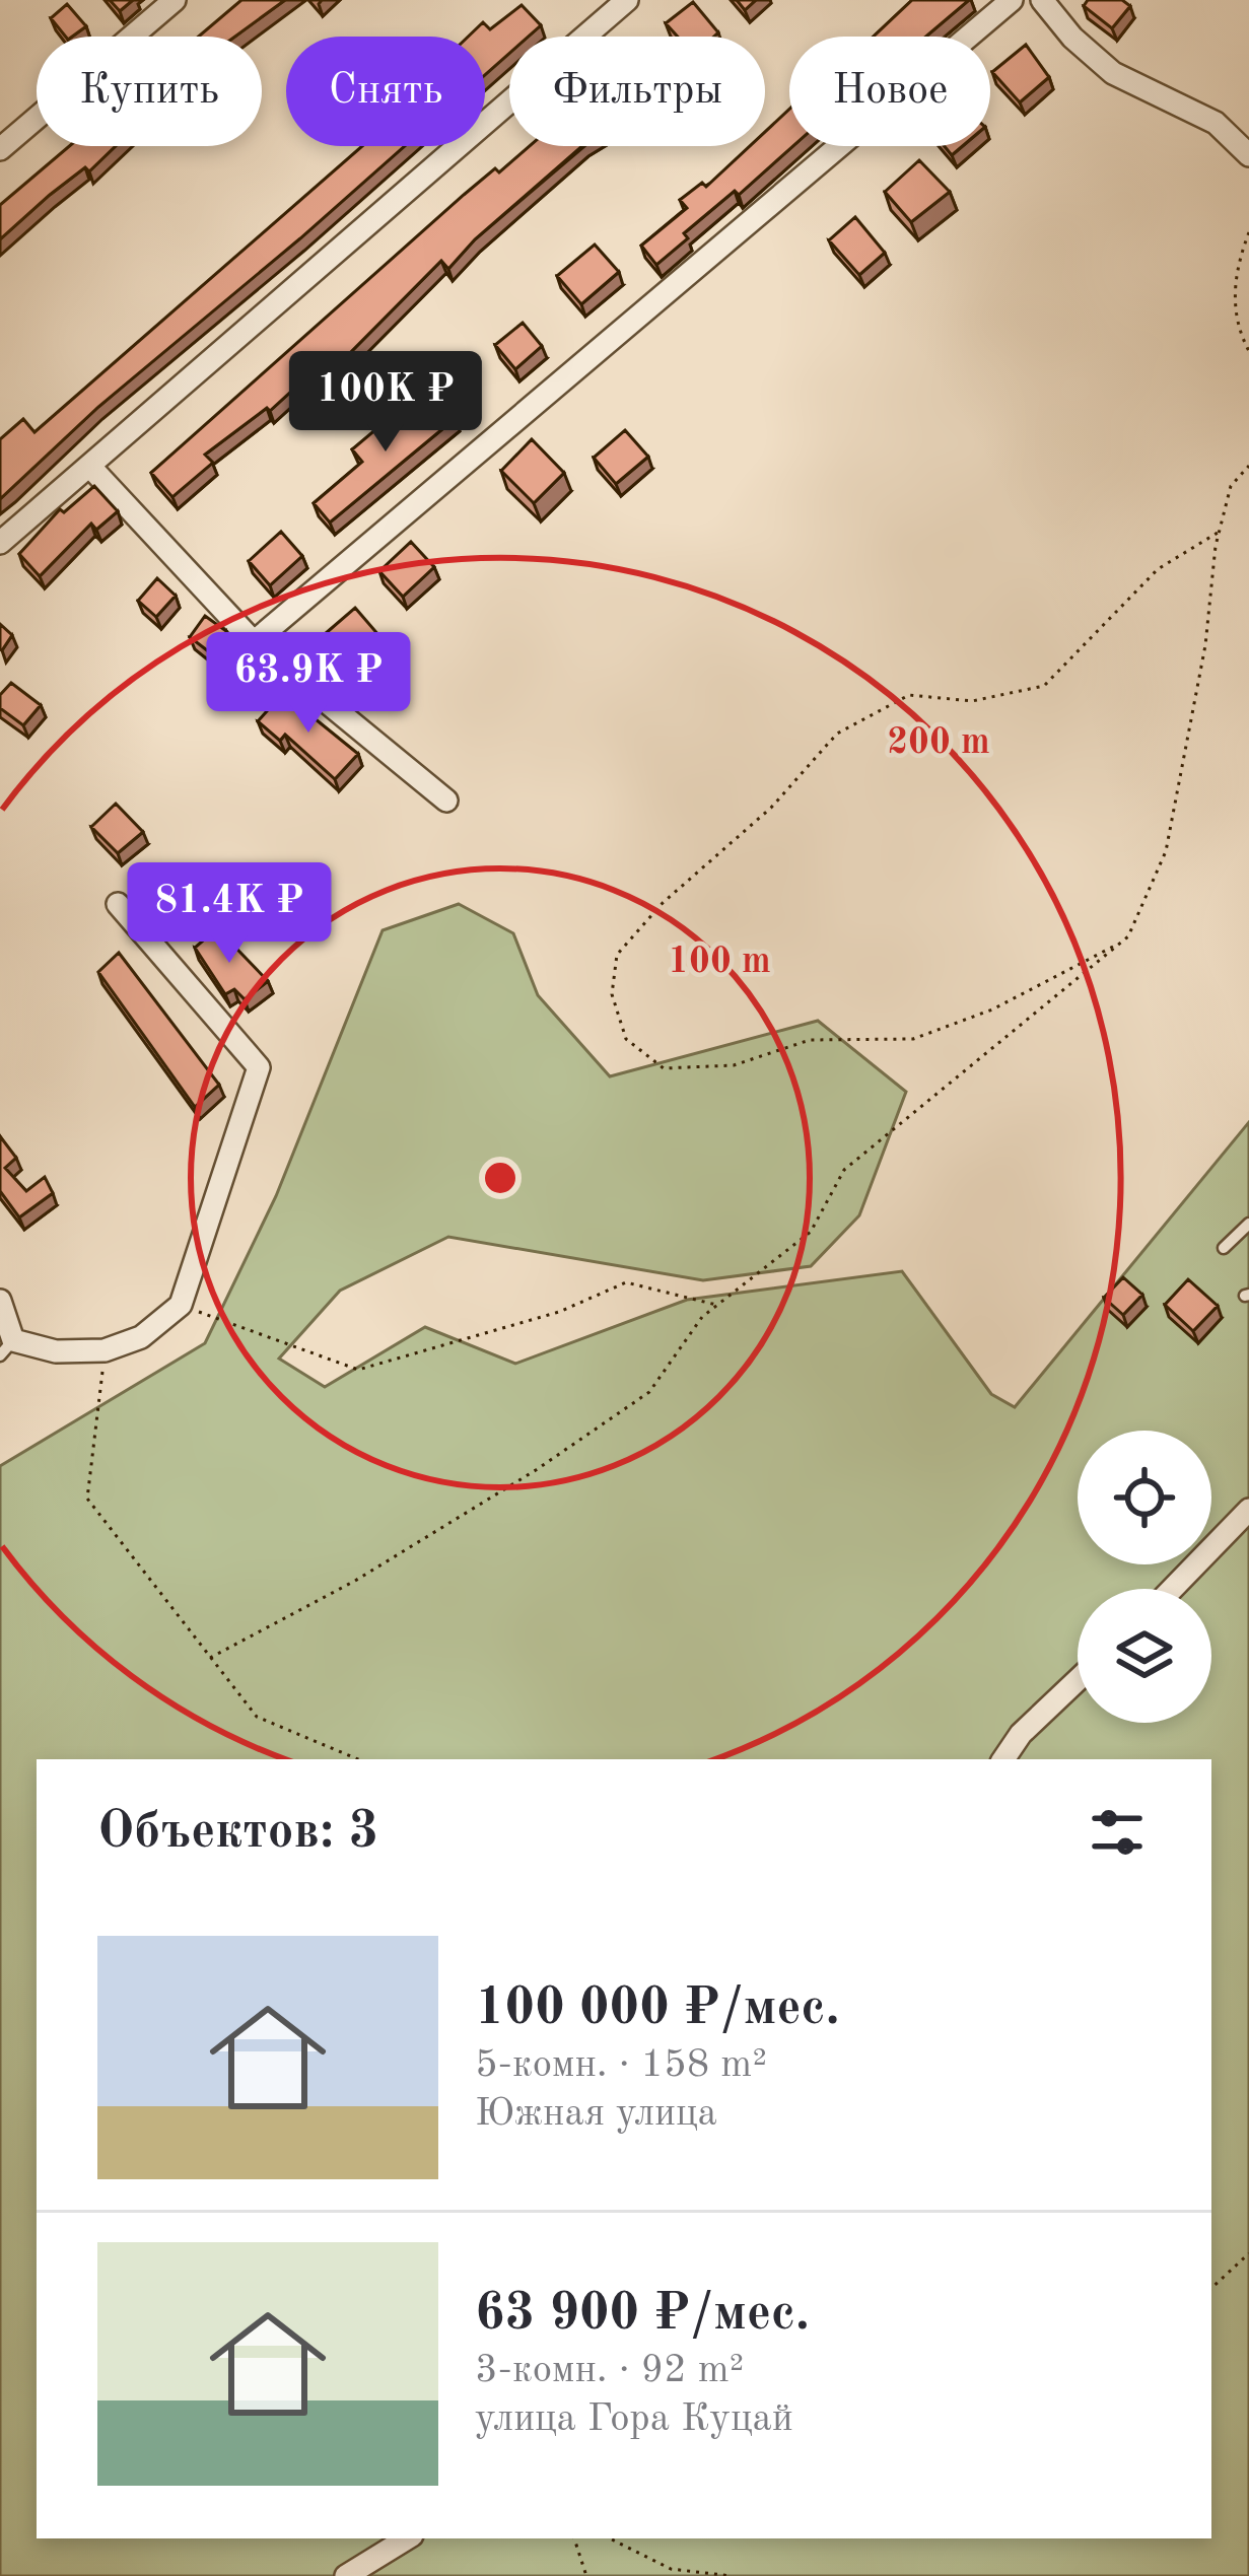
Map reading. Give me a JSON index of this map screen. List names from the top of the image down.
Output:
{
  "page": {
    "chip": [
      "Купить",
      "Снять",
      "Фильтры",
      "Новое"
    ],
    "price": ["100K ₽", "63.9K ₽", "81.4K ₽"],
    "heading": "Объектов: 3",
    "list": [
      {
        "name": "100 000 ₽/мес.",
        "note": "5-комн. · 158 m² · Южная улица"
      },
      {
        "name": "63 900 ₽/мес.",
        "note": "3-комн. · 92 m² · улица Гора Куцай"
      }
    ]
  },
  "rings": ["200 m", "100 m"]
}
